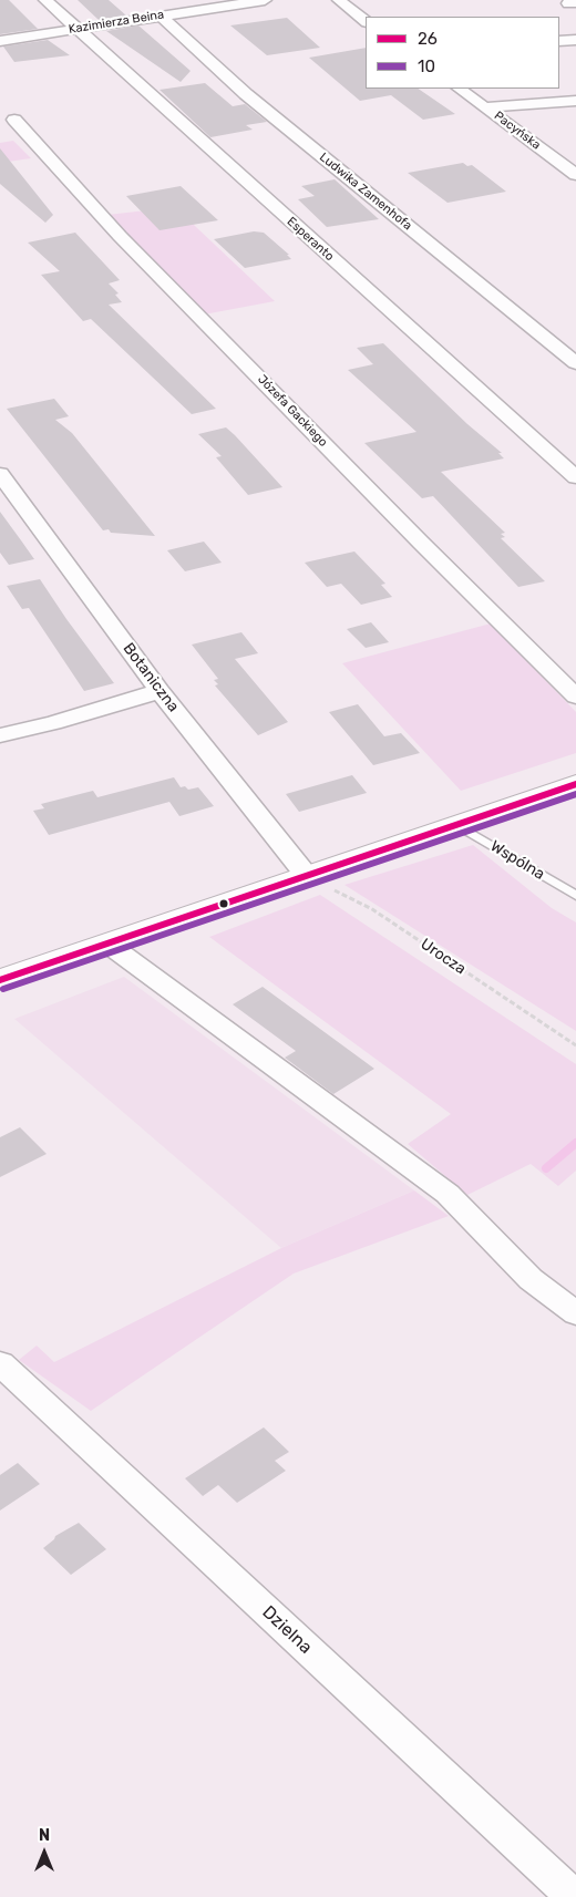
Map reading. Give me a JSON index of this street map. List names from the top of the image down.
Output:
{
  "streets": {
    "street": [
      "Kazimierza Beina",
      "Pacyńska",
      "Ludwika Zamenhofa",
      "Esperanto",
      "Józefa Gackiego",
      "Botaniczna",
      "Dzielna"
    ],
    "lane": ["Wspólna"],
    "path": ["Urocza"]
  },
  "crossings": [
    ["Kazimierza Beina", "Ludwika Zamenhofa"],
    ["Kazimierza Beina", "Esperanto"],
    ["Botaniczna", "Urocza"]
  ],
  "lines": ["transit line 26", "transit line 10"],
  "legend": ["26", "10"],
  "north": "top"
}
